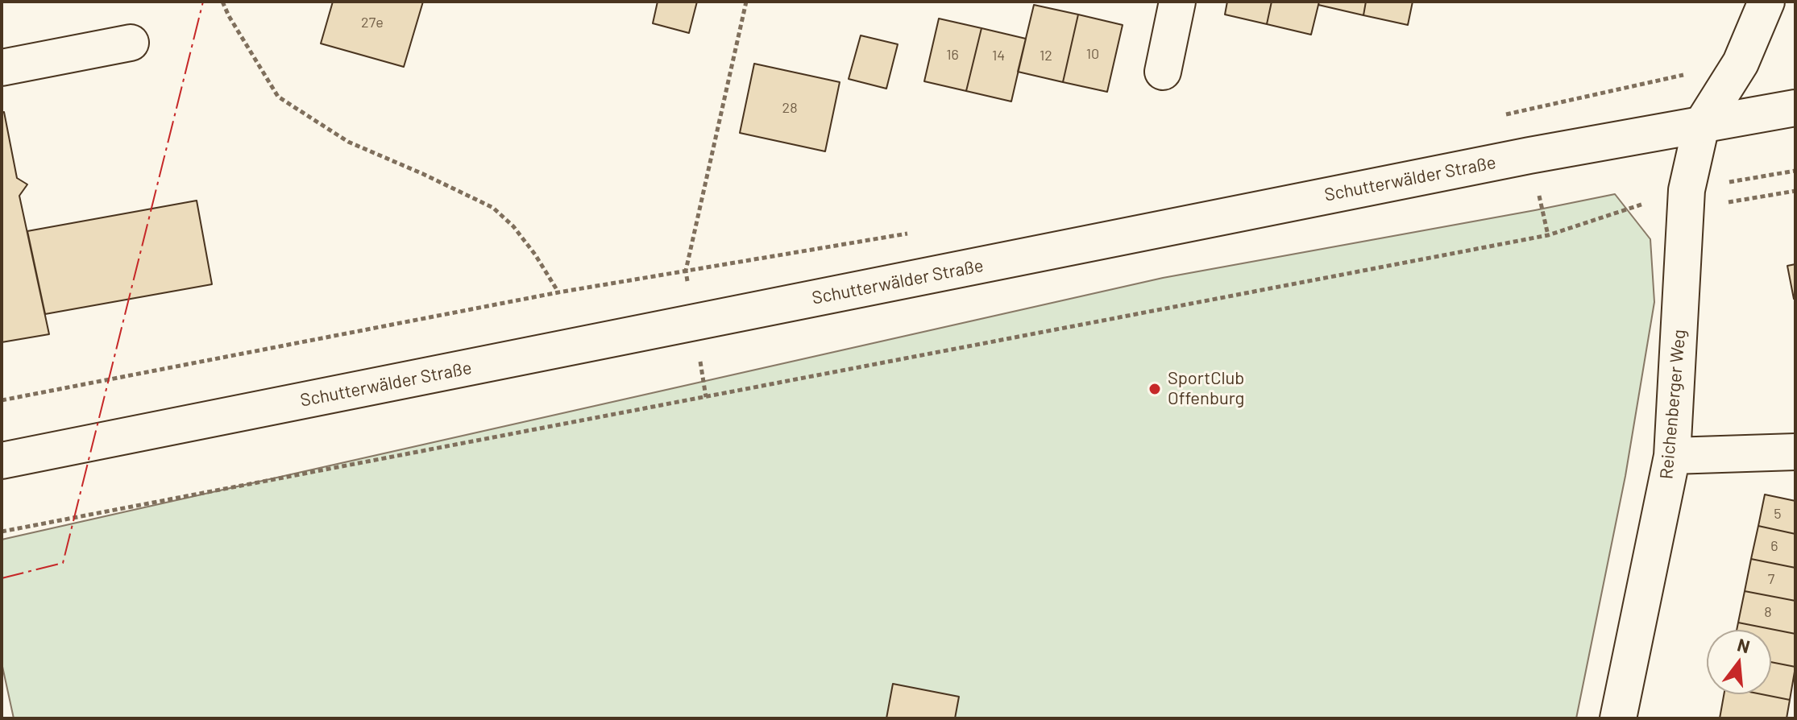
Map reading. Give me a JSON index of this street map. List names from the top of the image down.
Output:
{
  "streets": {
    "main road": ["Schutterwälder Straße", "Reichenberger Weg"]
  },
  "crossings": [
    ["Schutterwälder Straße", "Reichenberger Weg"]
  ],
  "places": ["SportClub Offenburg"],
  "house_numbers": [
    "27e",
    "10",
    "16",
    "14",
    "12",
    "28",
    "5",
    "6",
    "7",
    "8"
  ],
  "north": "top"
}
